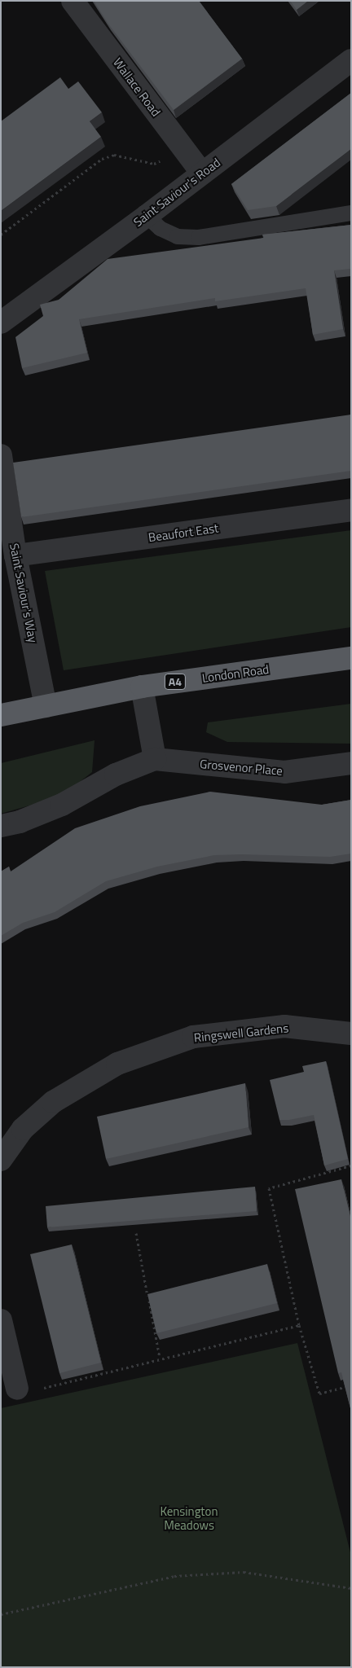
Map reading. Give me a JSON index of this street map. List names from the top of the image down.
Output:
{
  "streets": {
    "highway": ["London Road", "A4"],
    "street": [
      "Wallace Road",
      "Saint Saviour's Road",
      "Beaufort East",
      "Saint Saviour's Way",
      "Grosvenor Place",
      "Ringswell Gardens"
    ]
  },
  "crossings": [
    ["Wallace Road", "Saint Saviour's Road"],
    ["Beaufort East", "Saint Saviour's Way"],
    ["Saint Saviour's Way", "London Road"]
  ],
  "parks": ["Kensington Meadows"]
}
